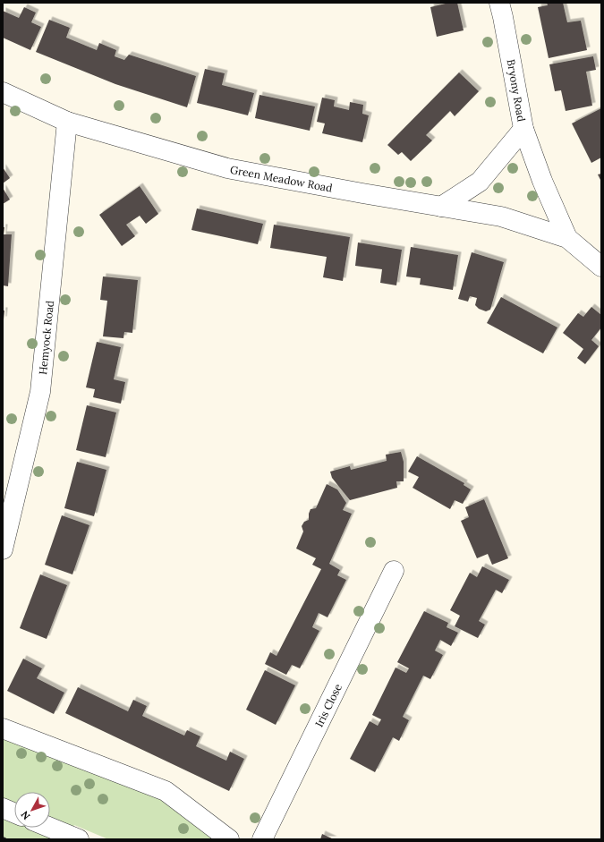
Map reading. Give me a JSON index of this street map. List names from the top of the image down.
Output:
{
  "streets": {
    "street": [
      "Bryony Road",
      "Green Meadow Road",
      "Hemyock Road",
      "Iris Close"
    ]
  },
  "crossings": [
    ["Bryony Road", "Green Meadow Road"],
    ["Green Meadow Road", "Hemyock Road"]
  ],
  "north": "bottom left"
}
